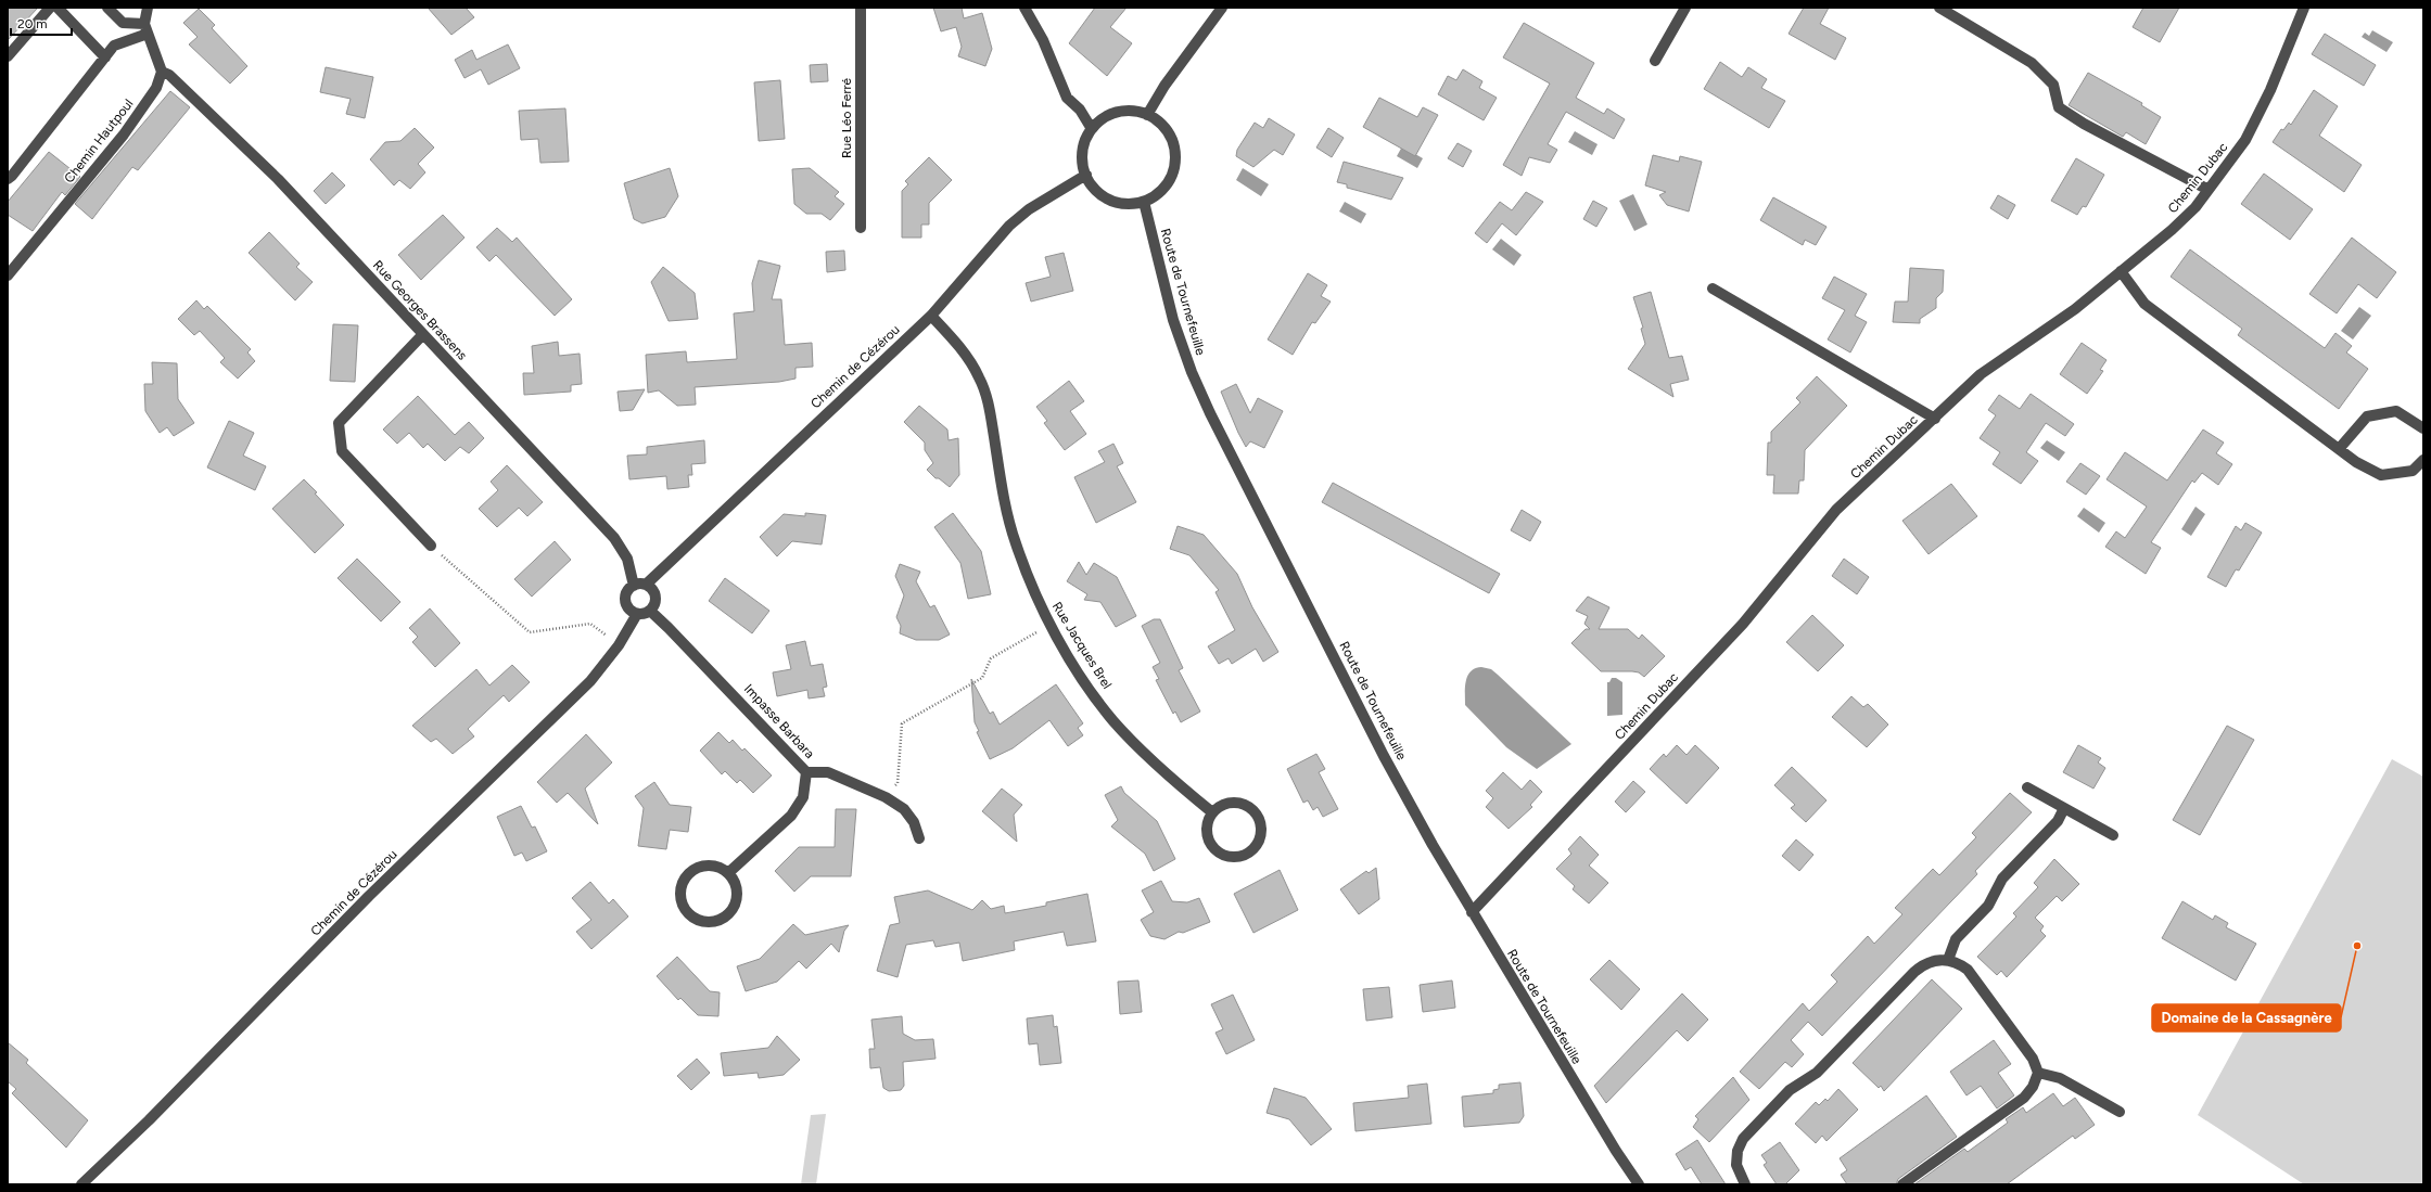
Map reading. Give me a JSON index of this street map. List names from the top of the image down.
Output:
{
  "streets": {
    "street": [
      "Rue Léo Ferré",
      "Chemin Hautpoul",
      "Chemin Dubac",
      "Route de Tournefeuille",
      "Rue Georges Brassens",
      "Chemin de Cézérou",
      "Rue Jacques Brel",
      "Impasse Barbara"
    ]
  },
  "crossings": [
    ["Chemin Hautpoul", "Rue Georges Brassens"],
    ["Chemin Dubac", "Route de Tournefeuille"],
    ["Route de Tournefeuille", "Chemin de Cézérou"],
    ["Rue Georges Brassens", "Chemin de Cézérou"],
    ["Rue Georges Brassens", "Impasse Barbara"],
    ["Chemin de Cézérou", "Rue Jacques Brel"],
    ["Chemin de Cézérou", "Impasse Barbara"]
  ],
  "places": ["Domaine de la Cassagnère"],
  "scale_bar": "20 m"
}
